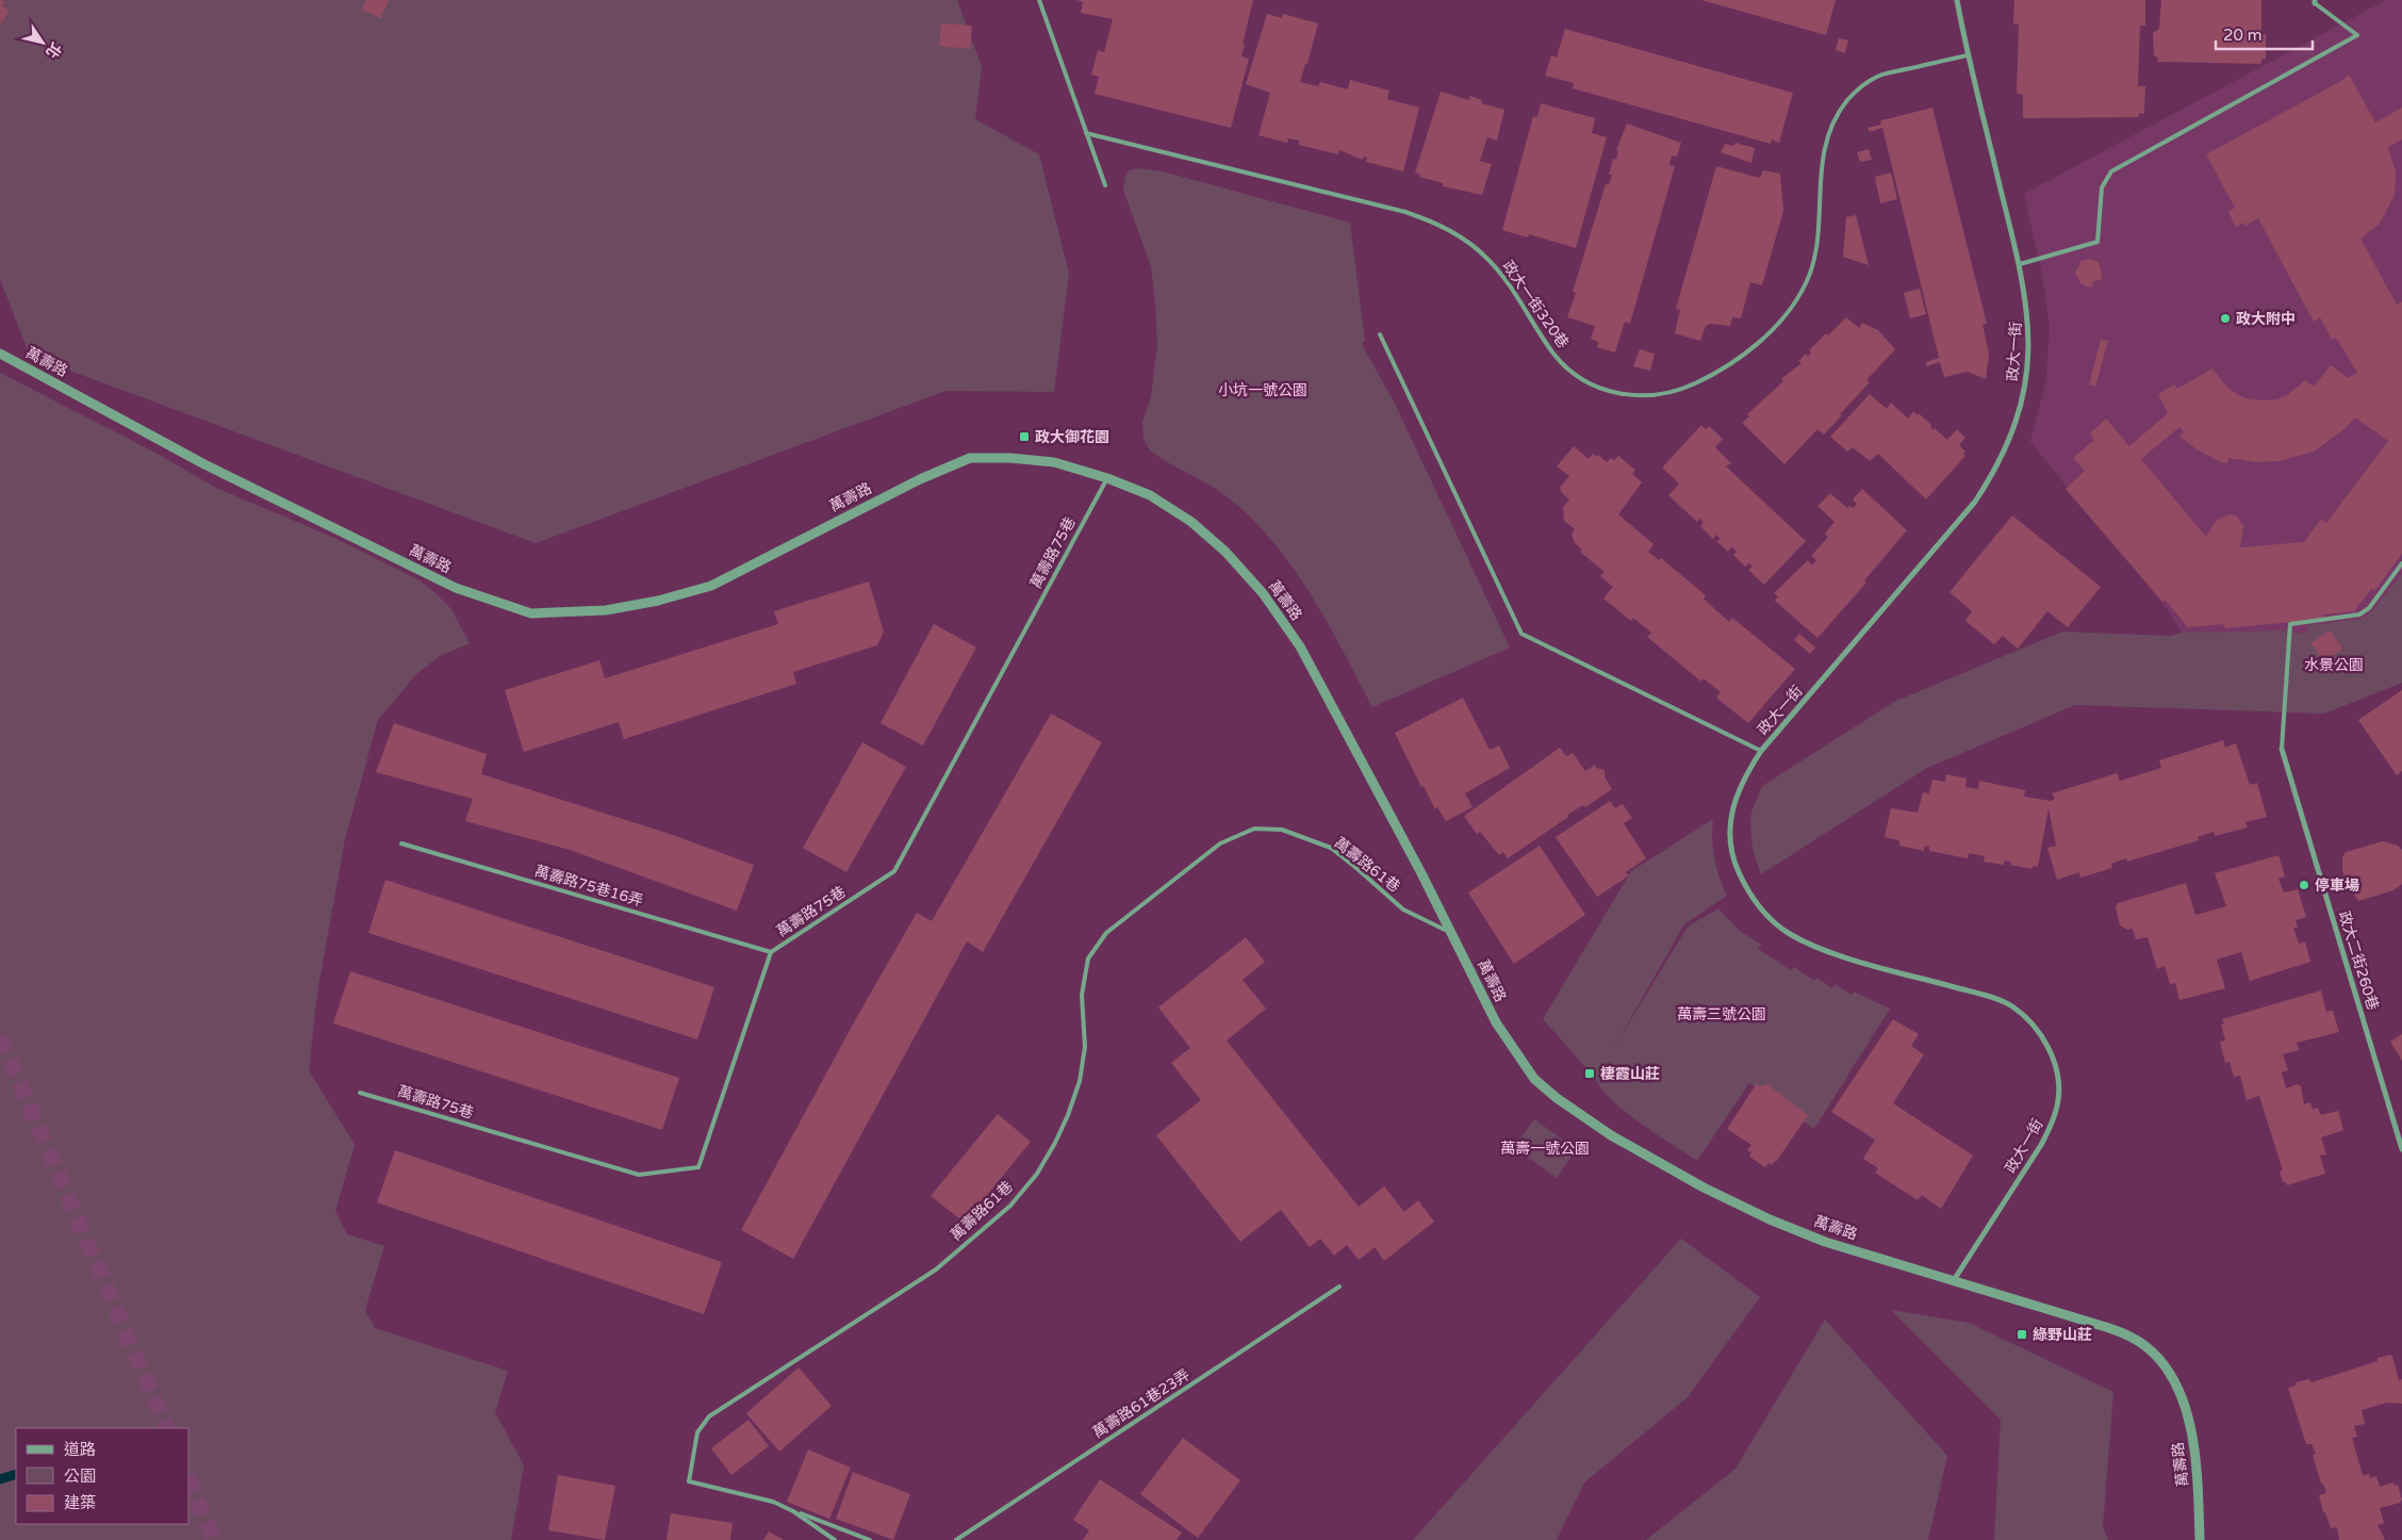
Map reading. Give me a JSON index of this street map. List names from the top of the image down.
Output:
{
  "streets": {
    "street": ["政大一街", "萬壽路", "政大二街260巷"],
    "lane": [
      "政大一街320巷",
      "萬壽路75巷",
      "萬壽路61巷",
      "萬壽路75巷16弄",
      "萬壽路61巷23弄"
    ]
  },
  "crossings": [
    ["政大一街320巷", "政大一街"],
    ["政大一街", "萬壽路"],
    ["萬壽路", "萬壽路75巷"],
    ["萬壽路", "萬壽路61巷"],
    ["萬壽路75巷", "萬壽路75巷16弄"]
  ],
  "parks": [
    "小坑一號公園",
    "水景公園",
    "萬壽三號公園",
    "萬壽一號公園"
  ],
  "places": {
    "other": ["政大附中", "停車場"],
    "transit": ["政大御花園", "棲霞山莊", "綠野山莊"]
  },
  "legend": ["道路", "公園", "建築"],
  "scale_bar": "20 m",
  "north": "bottom right"
}
